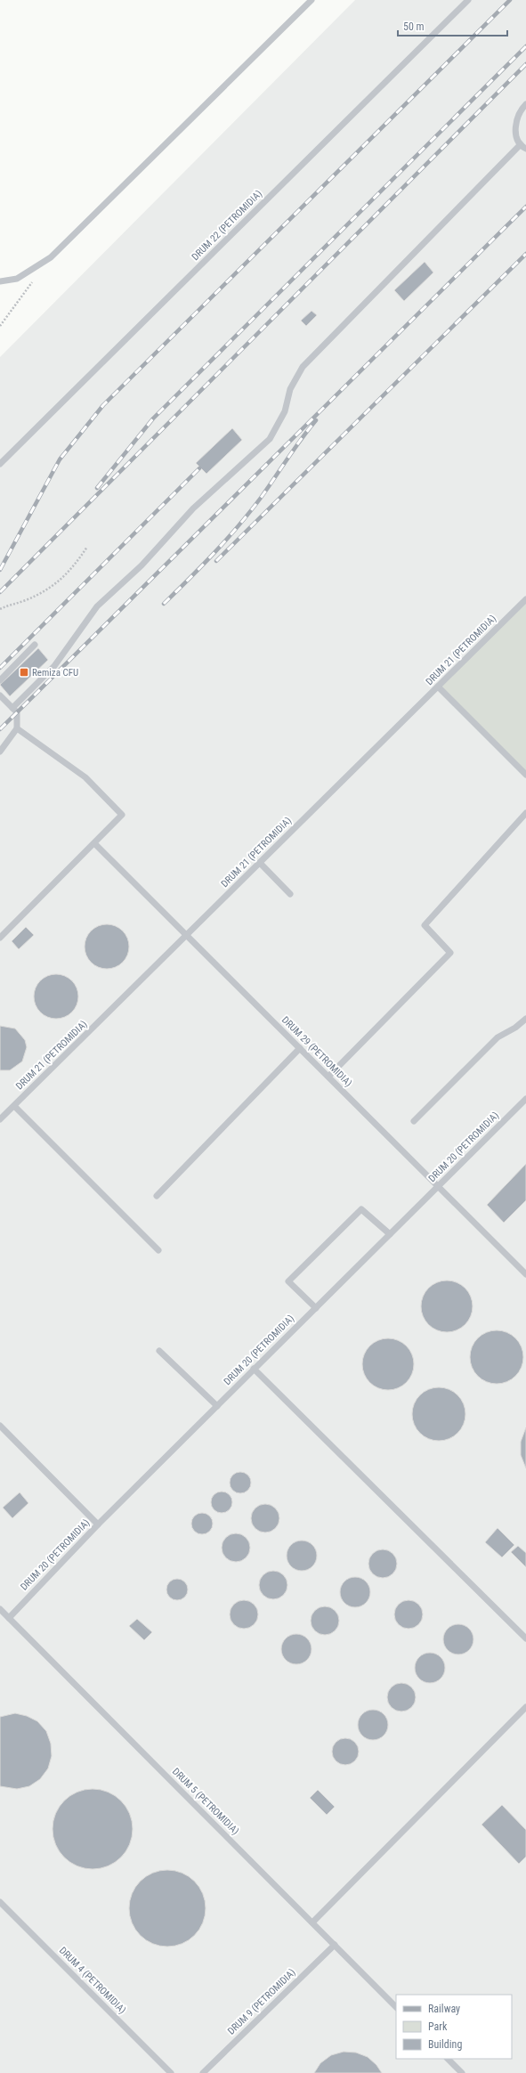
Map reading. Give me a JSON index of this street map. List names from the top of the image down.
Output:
{
  "streets": {
    "lane": [
      "DRUM 22 (PETROMIDIA)",
      "DRUM 21 (PETROMIDIA)",
      "DRUM 29 (PETROMIDIA)",
      "DRUM 20 (PETROMIDIA)",
      "DRUM 5 (PETROMIDIA)",
      "DRUM 4 (PETROMIDIA)",
      "DRUM 9 (PETROMIDIA)"
    ]
  },
  "crossings": [
    ["DRUM 21 (PETROMIDIA)", "DRUM 29 (PETROMIDIA)"],
    ["DRUM 29 (PETROMIDIA)", "DRUM 20 (PETROMIDIA)"],
    ["DRUM 20 (PETROMIDIA)", "DRUM 5 (PETROMIDIA)"],
    ["DRUM 5 (PETROMIDIA)", "DRUM 9 (PETROMIDIA)"]
  ],
  "places": {
    "transit": ["Remiza CFU"]
  },
  "legend": ["Railway", "Park", "Building"],
  "scale_bar": "50 m"
}
